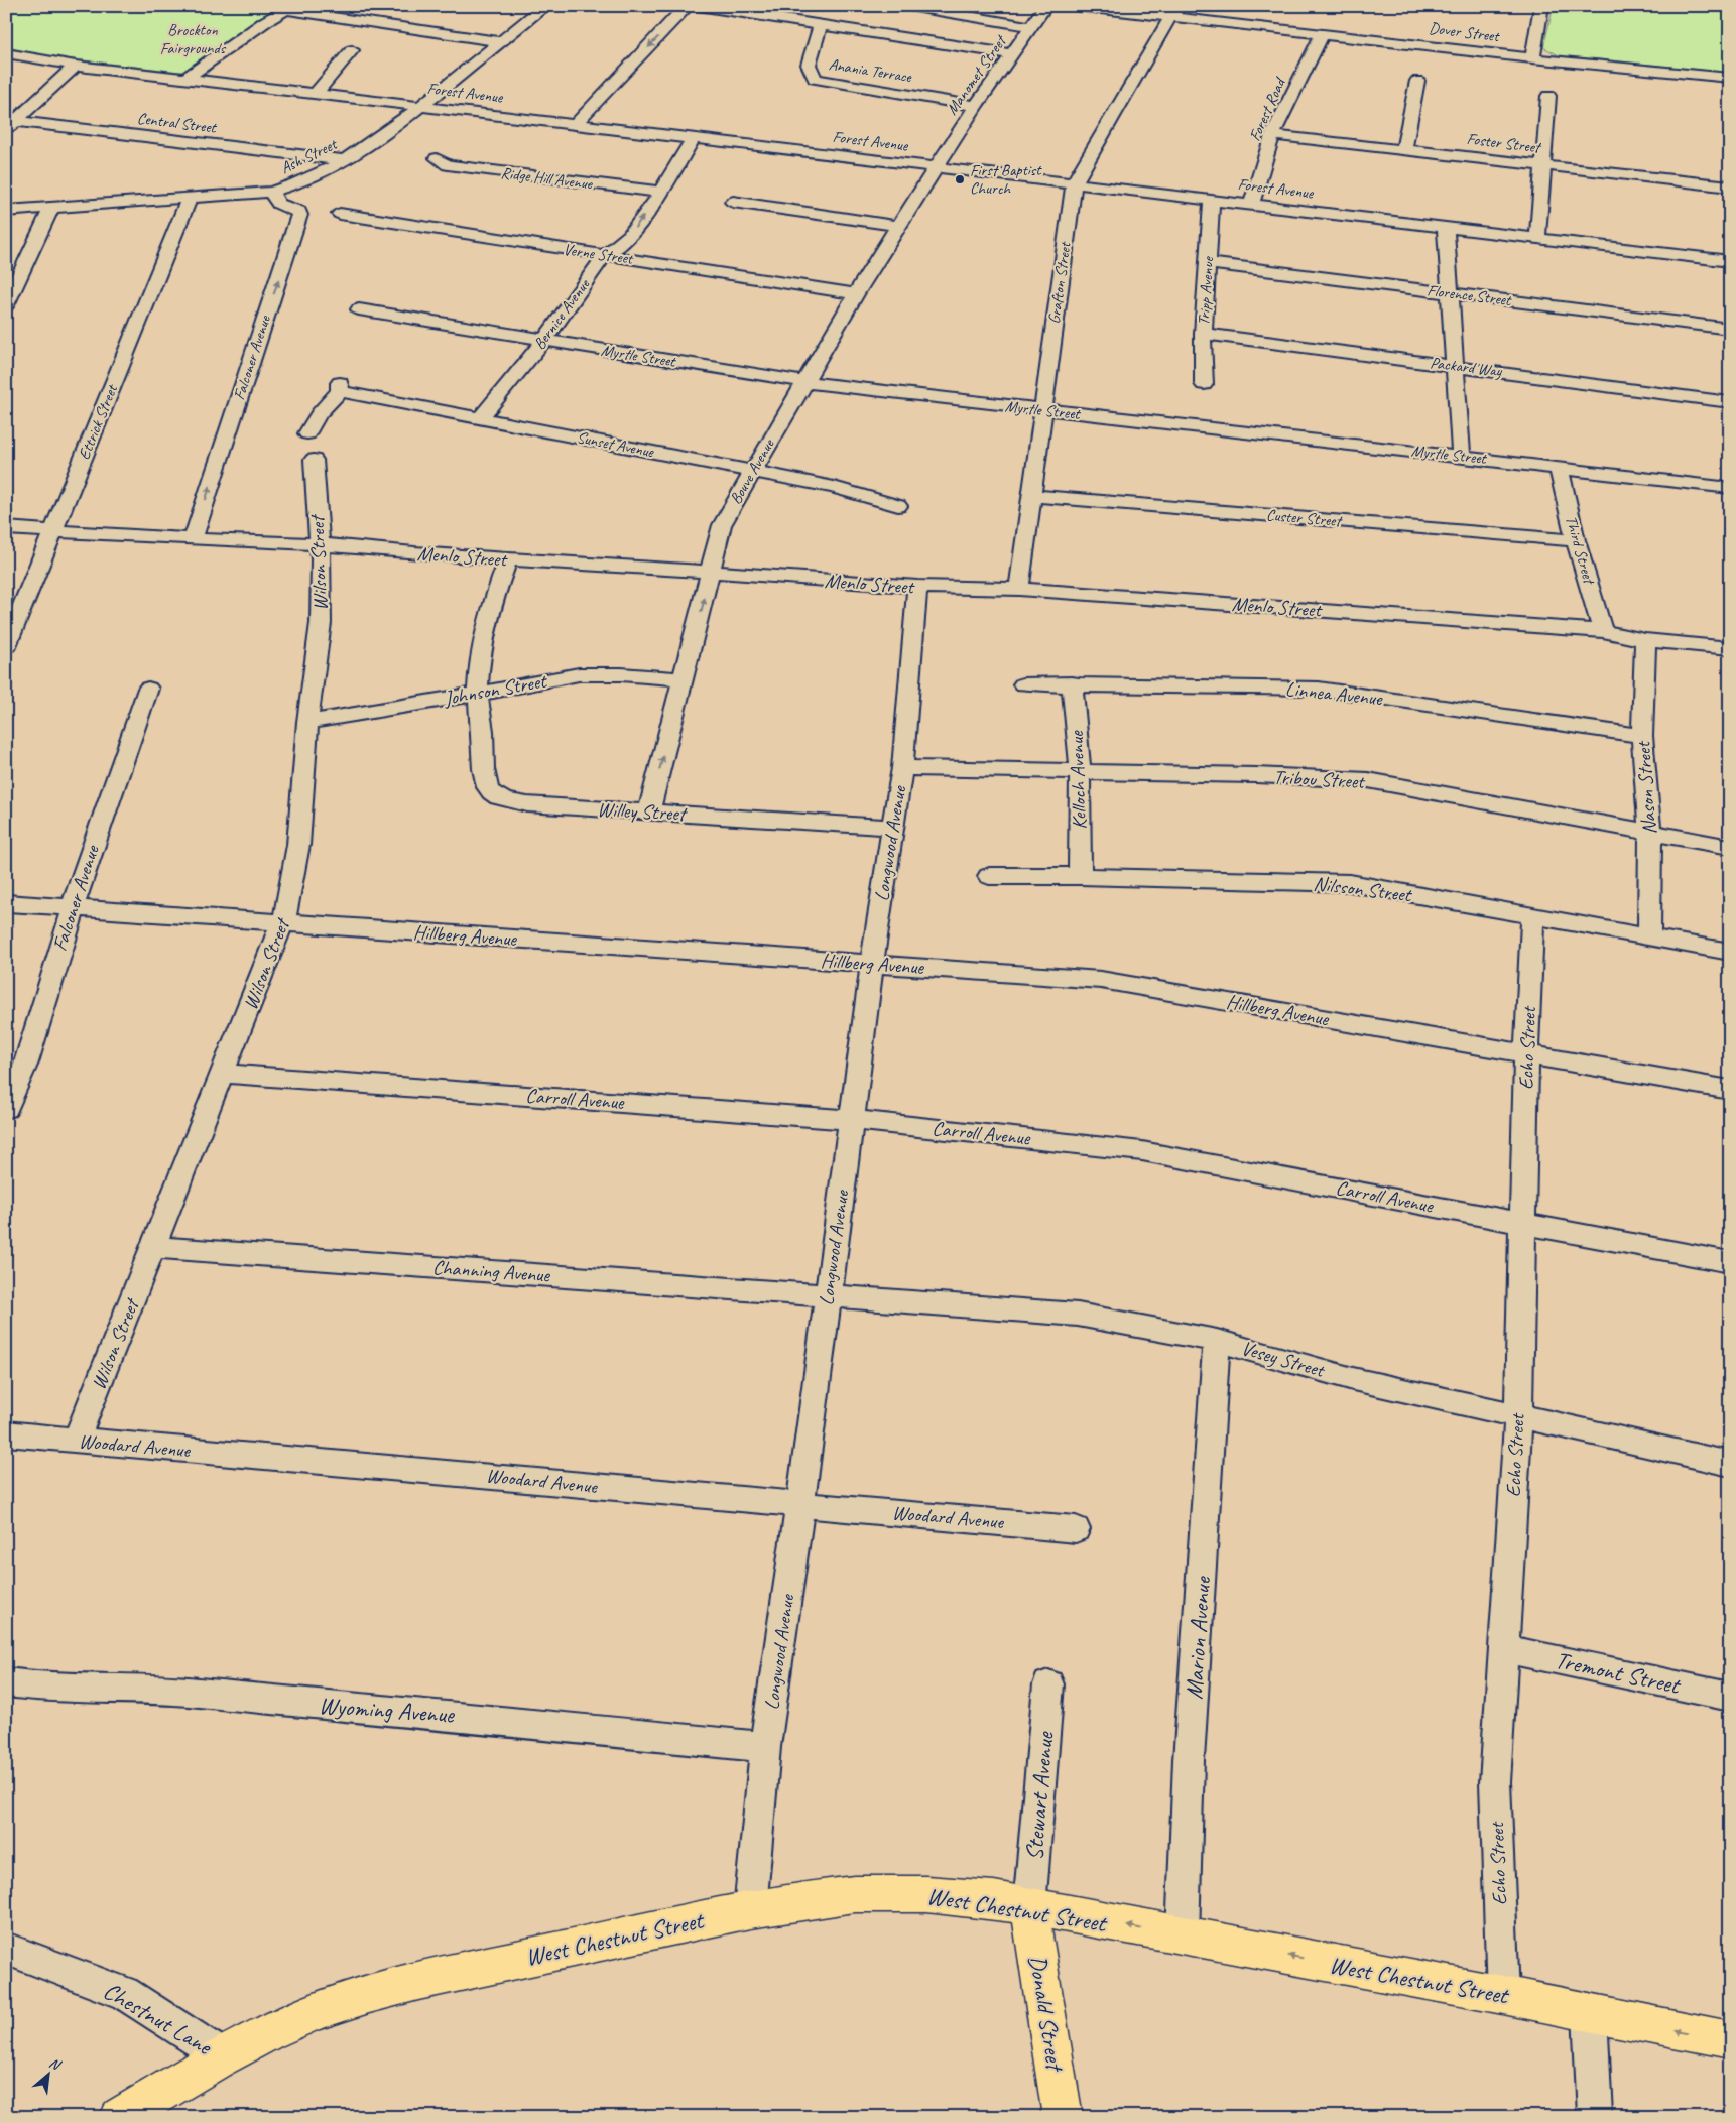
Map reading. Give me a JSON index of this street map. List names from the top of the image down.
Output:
{
  "streets": {
    "main road": ["West Chestnut Street", "Donald Street"],
    "street": [
      "Dover Street",
      "Anania Terrace",
      "Manomet Street",
      "Forest Avenue",
      "Forest Road",
      "Central Street",
      "Foster Street",
      "Ash Street",
      "Ridge Hill Avenue",
      "Verne Street",
      "Grafton Street",
      "Tripp Avenue",
      "Florence Street",
      "Bernice Avenue",
      "Myrtle Street",
      "Falconer Avenue",
      "Packard Way",
      "Ettrick Street",
      "Sunset Avenue",
      "Bouve Avenue",
      "Custer Street",
      "Third Street",
      "Menlo Street",
      "Wilson Street",
      "Johnson Street",
      "Linnea Avenue",
      "Tribou Street",
      "Kelloch Avenue",
      "Nason Street",
      "Willey Street",
      "Longwood Avenue",
      "Nilsson Street",
      "Hillberg Avenue",
      "Echo Street",
      "Carroll Avenue",
      "Channing Avenue",
      "Vesey Street",
      "Woodard Avenue",
      "Marion Avenue",
      "Tremont Street",
      "Wyoming Avenue",
      "Stewart Avenue",
      "Chestnut Lane"
    ]
  },
  "crossings": [
    ["Dover Street", "Forest Road"],
    ["Dover Street", "Grafton Street"],
    ["Anania Terrace", "Manomet Street"],
    ["Manomet Street", "Forest Avenue"],
    ["Manomet Street", "Bouve Avenue"],
    ["Forest Avenue", "Forest Road"],
    ["Forest Avenue", "Ash Street"],
    ["Forest Avenue", "Grafton Street"],
    ["Forest Avenue", "Tripp Avenue"],
    ["Forest Avenue", "Bernice Avenue"],
    ["Forest Avenue", "Bouve Avenue"],
    ["Forest Road", "Foster Street"],
    ["Central Street", "Ash Street"],
    ["Ash Street", "Falconer Avenue"],
    ["Ash Street", "Ettrick Street"],
    ["Ridge Hill Avenue", "Bernice Avenue"],
    ["Verne Street", "Bernice Avenue"],
    ["Verne Street", "Bouve Avenue"],
    ["Grafton Street", "Myrtle Street"],
    ["Grafton Street", "Custer Street"],
    ["Grafton Street", "Menlo Street"],
    ["Tripp Avenue", "Florence Street"],
    ["Tripp Avenue", "Packard Way"],
    ["Bernice Avenue", "Myrtle Street"],
    ["Bernice Avenue", "Sunset Avenue"],
    ["Myrtle Street", "Bouve Avenue"],
    ["Myrtle Street", "Third Street"],
    ["Falconer Avenue", "Menlo Street"],
    ["Falconer Avenue", "Hillberg Avenue"],
    ["Ettrick Street", "Menlo Street"],
    ["Sunset Avenue", "Bouve Avenue"],
    ["Bouve Avenue", "Menlo Street"],
    ["Bouve Avenue", "Johnson Street"],
    ["Bouve Avenue", "Willey Street"],
    ["Custer Street", "Third Street"],
    ["Third Street", "Menlo Street"],
    ["Menlo Street", "Wilson Street"],
    ["Menlo Street", "Nason Street"],
    ["Menlo Street", "Longwood Avenue"],
    ["Wilson Street", "Johnson Street"],
    ["Wilson Street", "Hillberg Avenue"],
    ["Wilson Street", "Carroll Avenue"],
    ["Wilson Street", "Channing Avenue"],
    ["Wilson Street", "Woodard Avenue"],
    ["Johnson Street", "Willey Street"],
    ["Linnea Avenue", "Kelloch Avenue"],
    ["Linnea Avenue", "Nason Street"],
    ["Tribou Street", "Kelloch Avenue"],
    ["Tribou Street", "Nason Street"],
    ["Tribou Street", "Longwood Avenue"],
    ["Kelloch Avenue", "Nilsson Street"],
    ["Nason Street", "Nilsson Street"],
    ["Willey Street", "Longwood Avenue"],
    ["Longwood Avenue", "Hillberg Avenue"],
    ["Longwood Avenue", "Carroll Avenue"],
    ["Longwood Avenue", "Channing Avenue"],
    ["Longwood Avenue", "Vesey Street"],
    ["Longwood Avenue", "Woodard Avenue"],
    ["Longwood Avenue", "Wyoming Avenue"],
    ["Longwood Avenue", "West Chestnut Street"],
    ["Nilsson Street", "Echo Street"],
    ["Hillberg Avenue", "Echo Street"],
    ["Echo Street", "Carroll Avenue"],
    ["Echo Street", "Vesey Street"],
    ["Echo Street", "Tremont Street"],
    ["Echo Street", "West Chestnut Street"],
    ["Channing Avenue", "Vesey Street"],
    ["Vesey Street", "Marion Avenue"],
    ["Marion Avenue", "West Chestnut Street"],
    ["Stewart Avenue", "West Chestnut Street"],
    ["Stewart Avenue", "Donald Street"],
    ["West Chestnut Street", "Donald Street"],
    ["West Chestnut Street", "Chestnut Lane"]
  ],
  "one_way": ["Falconer Avenue", "West Chestnut Street"],
  "parks": ["Brockton Fairgrounds"],
  "places": ["First Baptist Church"],
  "north": "top right"
}
